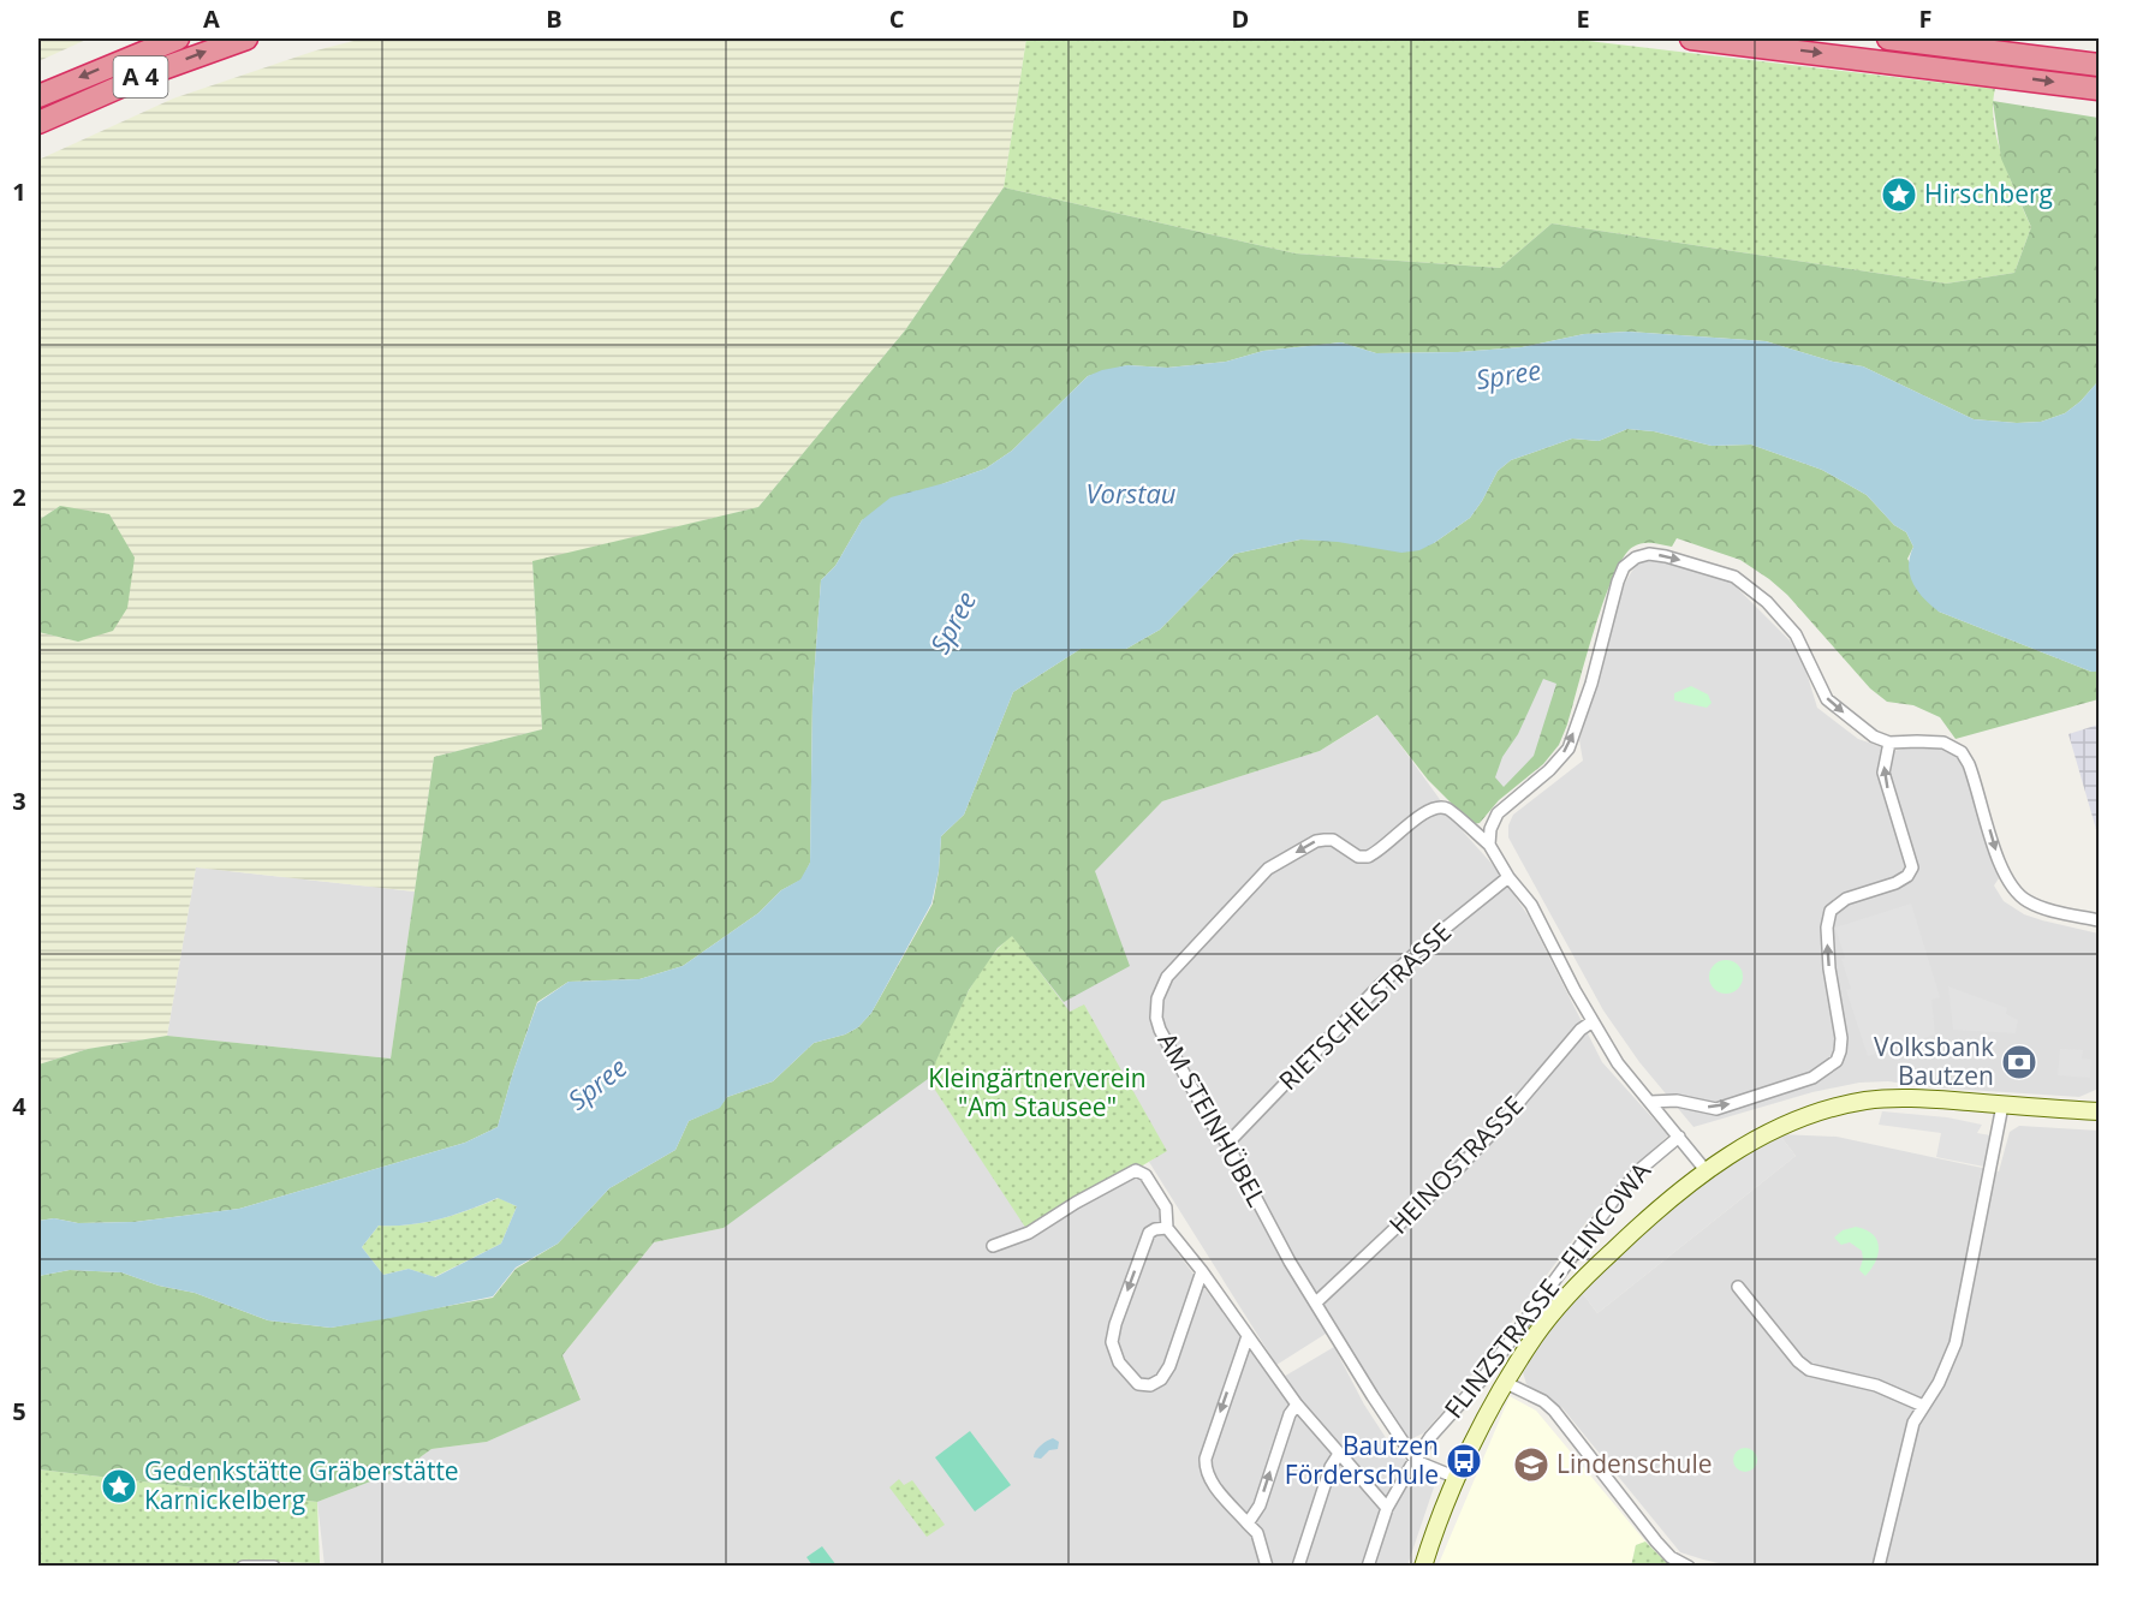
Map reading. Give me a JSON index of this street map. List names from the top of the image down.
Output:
{
  "streets": {
    "highway": ["A 4"],
    "street": [
      "RIETSCHELSTRASSE",
      "AM STEINHÜBEL",
      "HEINOSTRASSE",
      "FLINZSTRASSE - FLINCOWA"
    ]
  },
  "crossings": [
    ["RIETSCHELSTRASSE", "AM STEINHÜBEL"],
    ["AM STEINHÜBEL", "HEINOSTRASSE"],
    ["AM STEINHÜBEL", "FLINZSTRASSE - FLINCOWA"]
  ],
  "water": ["Spree", "Vorstau"],
  "parks": ["Kleingärtnerverein \"Am Stausee\""],
  "places": {
    "place": ["Hirschberg", "Gedenkstätte Gräberstätte Karnickelberg"],
    "bank": ["Volksbank Bautzen"],
    "bus stop": ["Bautzen Förderschule"],
    "school or university": ["Lindenschule"]
  },
  "grid": {
    "columns": [
      "A",
      "B",
      "C",
      "D",
      "E",
      "F"
    ],
    "rows": [
      "1",
      "2",
      "3",
      "4",
      "5"
    ]
  }
}
